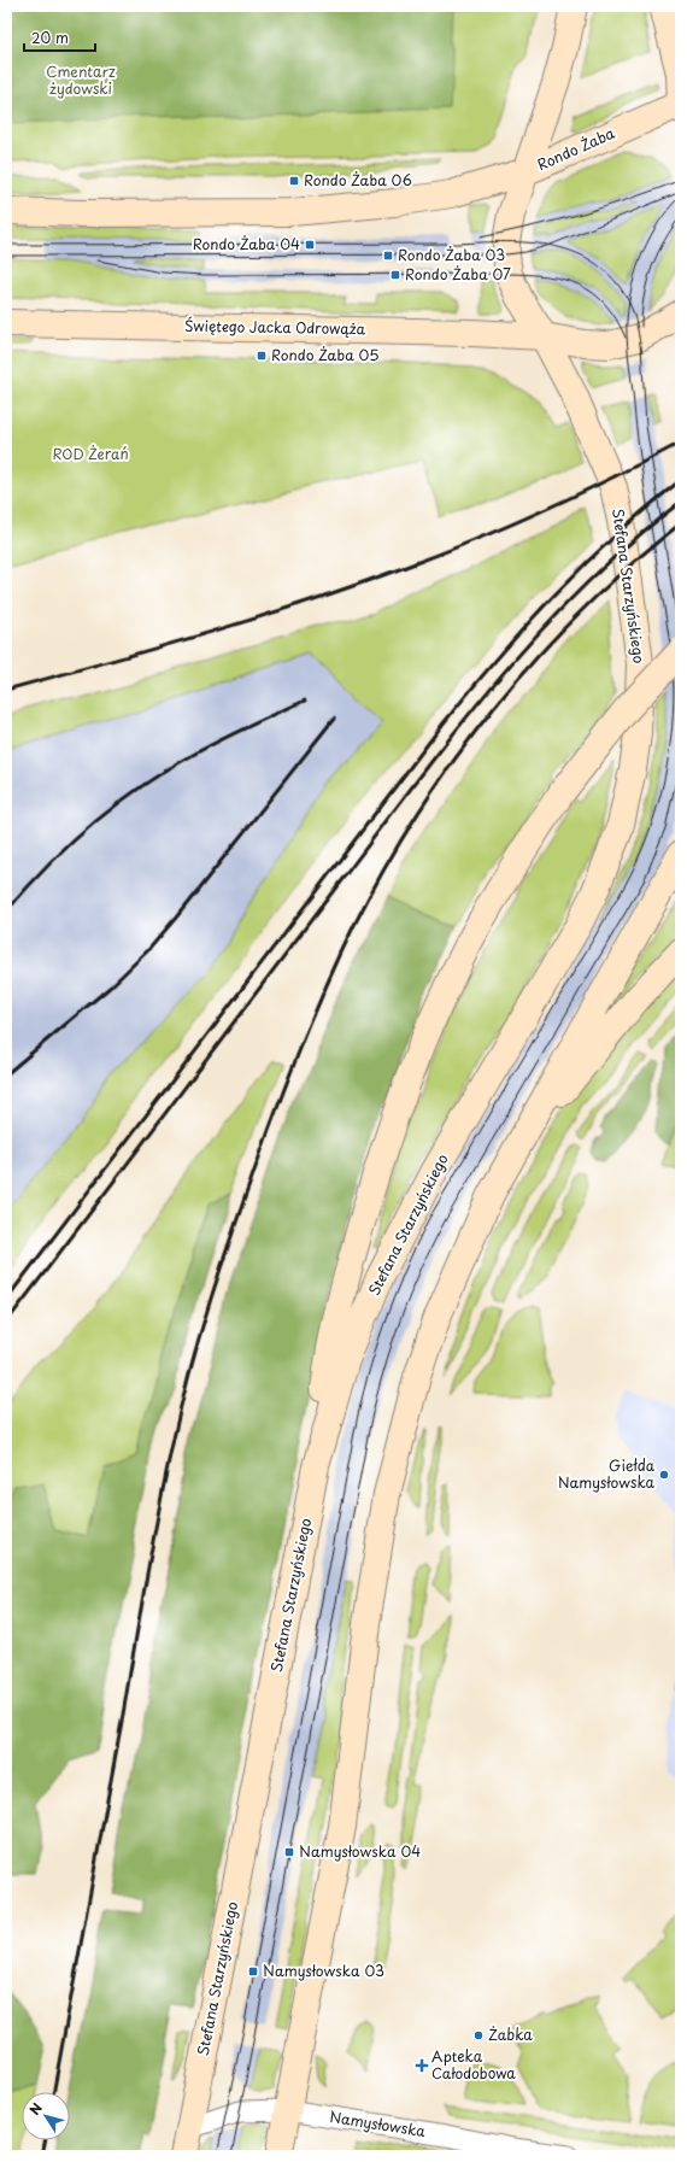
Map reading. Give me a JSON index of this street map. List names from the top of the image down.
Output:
{
  "streets": {
    "main road": ["Rondo Żaba", "Świętego Jacka Odrowąża", "Stefana Starzyńskiego"],
    "street": ["Namysłowska"]
  },
  "crossings": [
    ["Rondo Żaba", "Świętego Jacka Odrowąża"],
    ["Rondo Żaba", "Stefana Starzyńskiego"],
    ["Świętego Jacka Odrowąża", "Stefana Starzyńskiego"],
    ["Stefana Starzyńskiego", "Namysłowska"]
  ],
  "parks": ["Cmentarz żydowski", "ROD Żerań"],
  "places": {
    "transit": [
      "Rondo Żaba 06",
      "Rondo Żaba 04",
      "Rondo Żaba 03",
      "Rondo Żaba 07",
      "Rondo Żaba 05",
      "Namysłowska 04",
      "Namysłowska 03"
    ],
    "other": ["Giełda Namysłowska", "Żabka"],
    "health": ["Apteka Całodobowa"]
  },
  "scale_bar": "20 m",
  "north": "top left"
}
